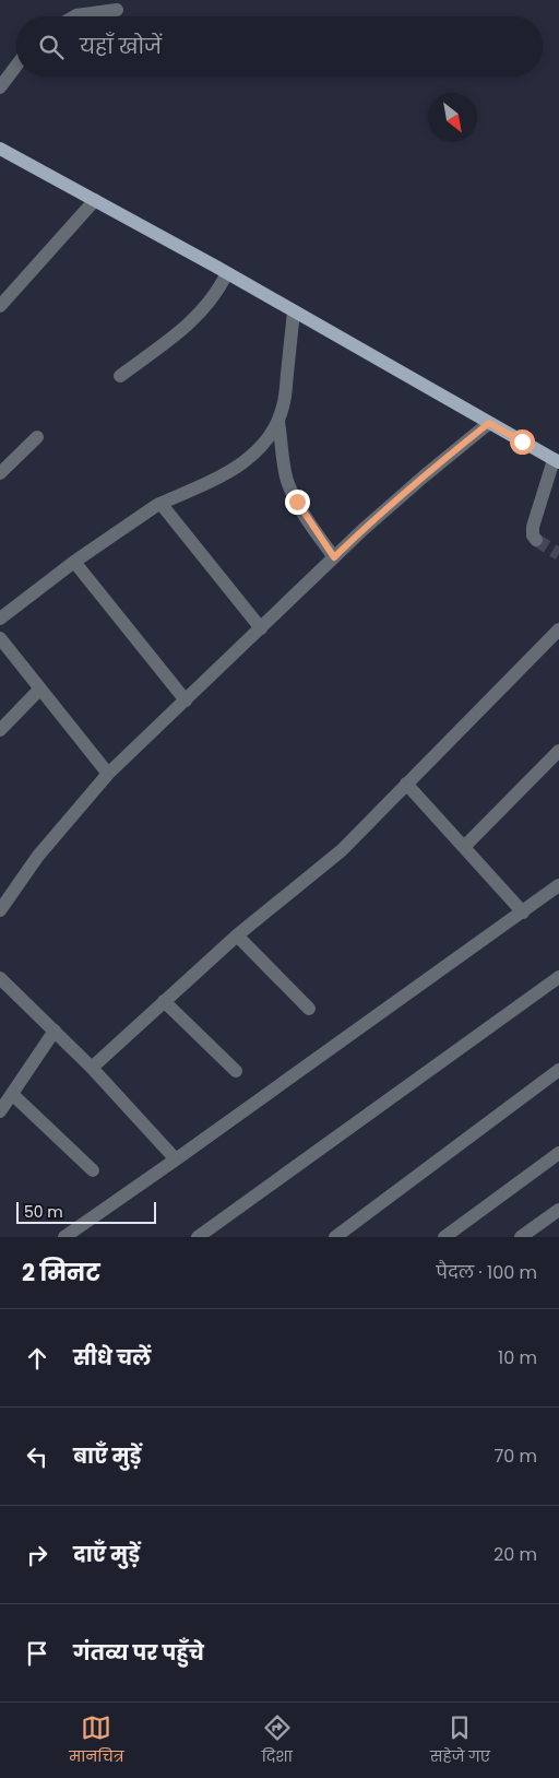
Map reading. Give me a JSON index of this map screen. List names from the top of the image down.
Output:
{
  "scale_bar": "50 m",
  "north": "bottom right",
  "page": {
    "search": "यहाँ खोजें",
    "scale": "50 m",
    "heading": ["2 मिनट", "पैदल · 100 m"],
    "list": [
      ["सीधे चलें", "10 m"],
      ["बाएँ मुड़ें", "70 m"],
      ["दाएँ मुड़ें", "20 m"],
      "गंतव्य पर पहुँचे"
    ],
    "nav": ["मानचित्र", "दिशा", "सहेजे गए"]
  }
}
